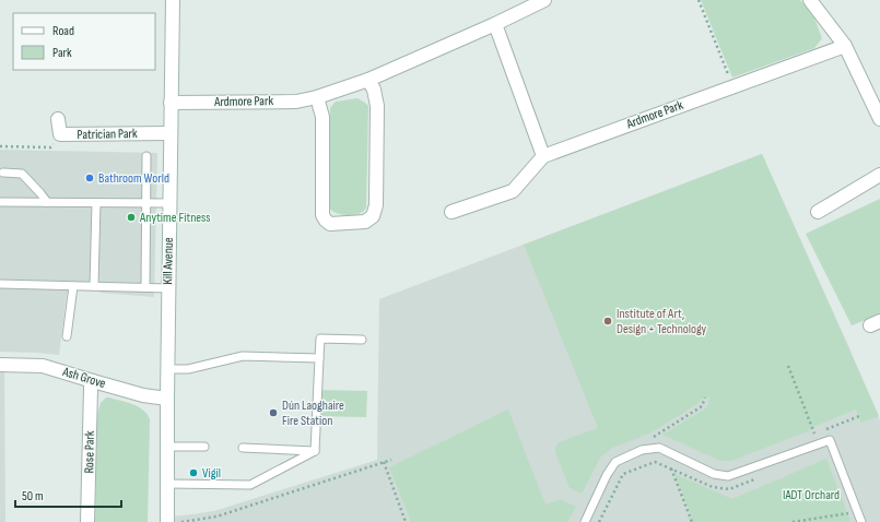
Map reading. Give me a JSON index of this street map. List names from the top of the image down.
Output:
{
  "streets": {
    "street": [
      "Ardmore Park",
      "Patrician Park",
      "Kill Avenue",
      "Ash Grove",
      "Rose Park"
    ]
  },
  "crossings": [
    ["Ardmore Park", "Kill Avenue"],
    ["Patrician Park", "Kill Avenue"],
    ["Kill Avenue", "Ash Grove"],
    ["Ash Grove", "Rose Park"]
  ],
  "parks": ["IADT Orchard"],
  "places": [
    "Bathroom World",
    "Anytime Fitness",
    "Institute of Art, Design + Technology",
    "Dún Laoghaire Fire Station",
    "Vigil"
  ],
  "legend": ["Road", "Park"],
  "scale_bar": "50 m"
}
